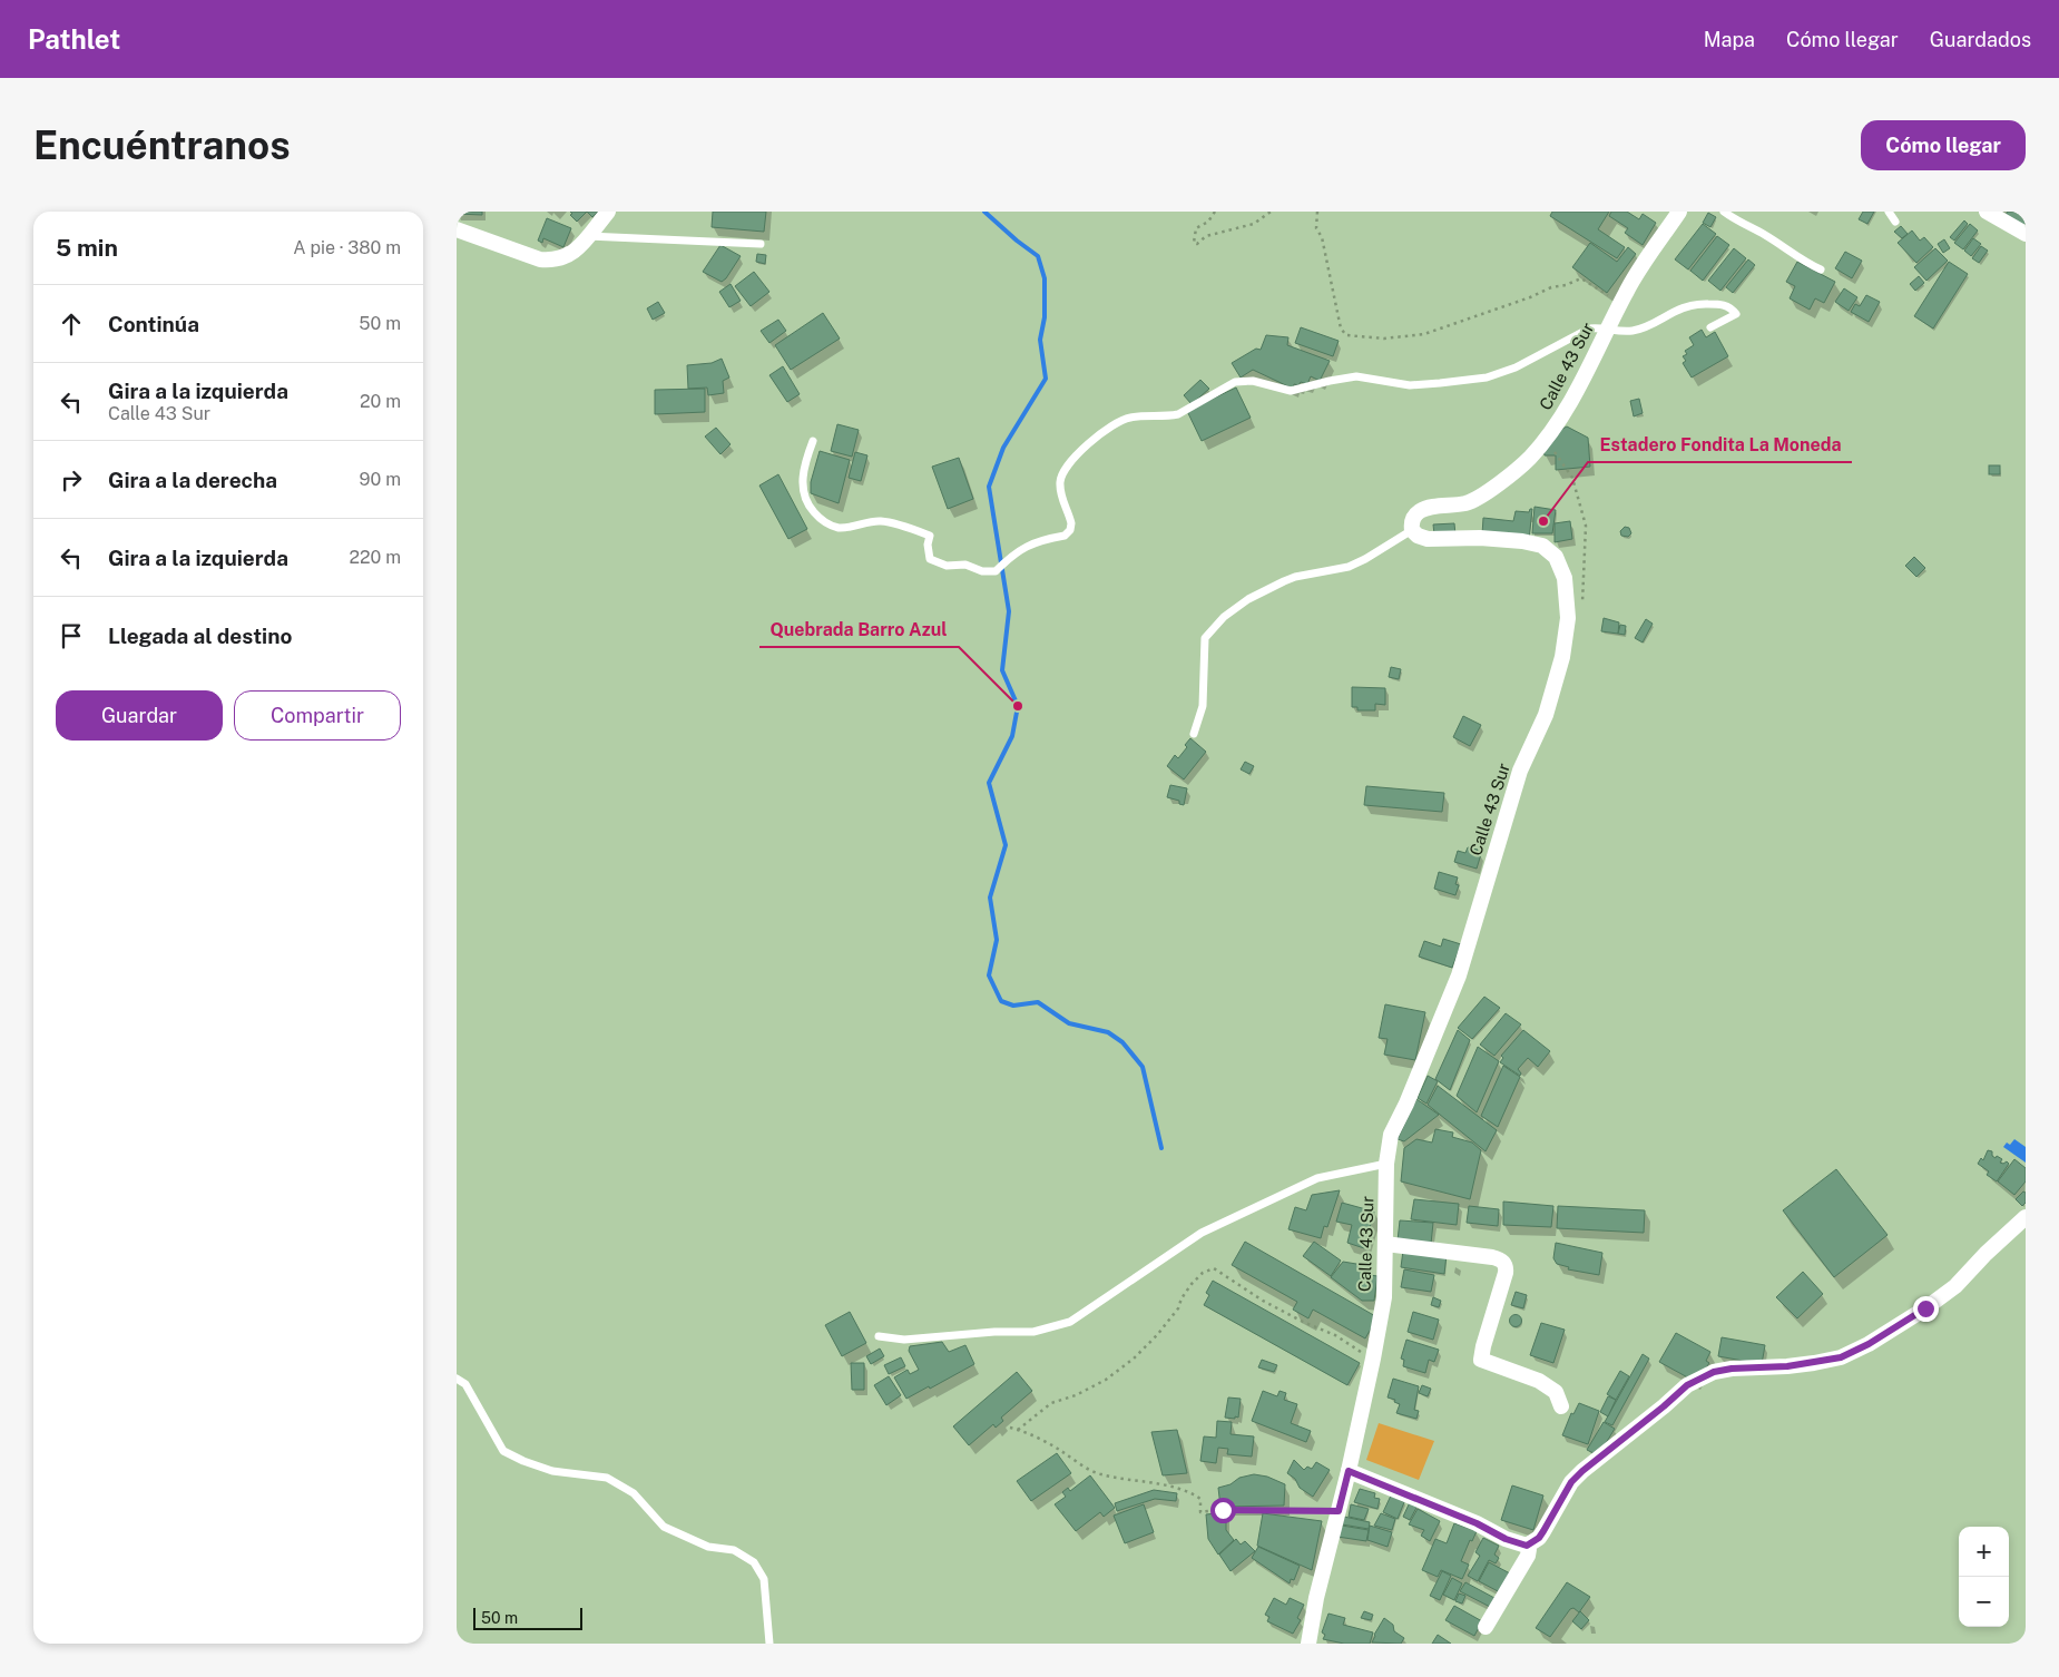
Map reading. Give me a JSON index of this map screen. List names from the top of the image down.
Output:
{
  "streets": {
    "street": ["Calle 43 Sur"]
  },
  "places": ["Estadero Fondita La Moneda", "Quebrada Barro Azul"],
  "scale_bar": "50 m",
  "page": {
    "header": "Pathlet",
    "nav": ["Mapa", "Cómo llegar", "Guardados"],
    "buttons": [
      "Cómo llegar",
      ["Guardar", "Compartir"]
    ],
    "title": "Encuéntranos",
    "heading": ["5 min", "A pie · 380 m"],
    "list": [
      ["Continúa", "50 m"],
      ["Gira a la izquierda", "Calle 43 Sur", "20 m"],
      ["Gira a la derecha", "90 m"],
      ["Gira a la izquierda", "220 m"],
      "Llegada al destino"
    ],
    "map_buttons": ["+", "−"],
    "scale": "50 m"
  }
}
